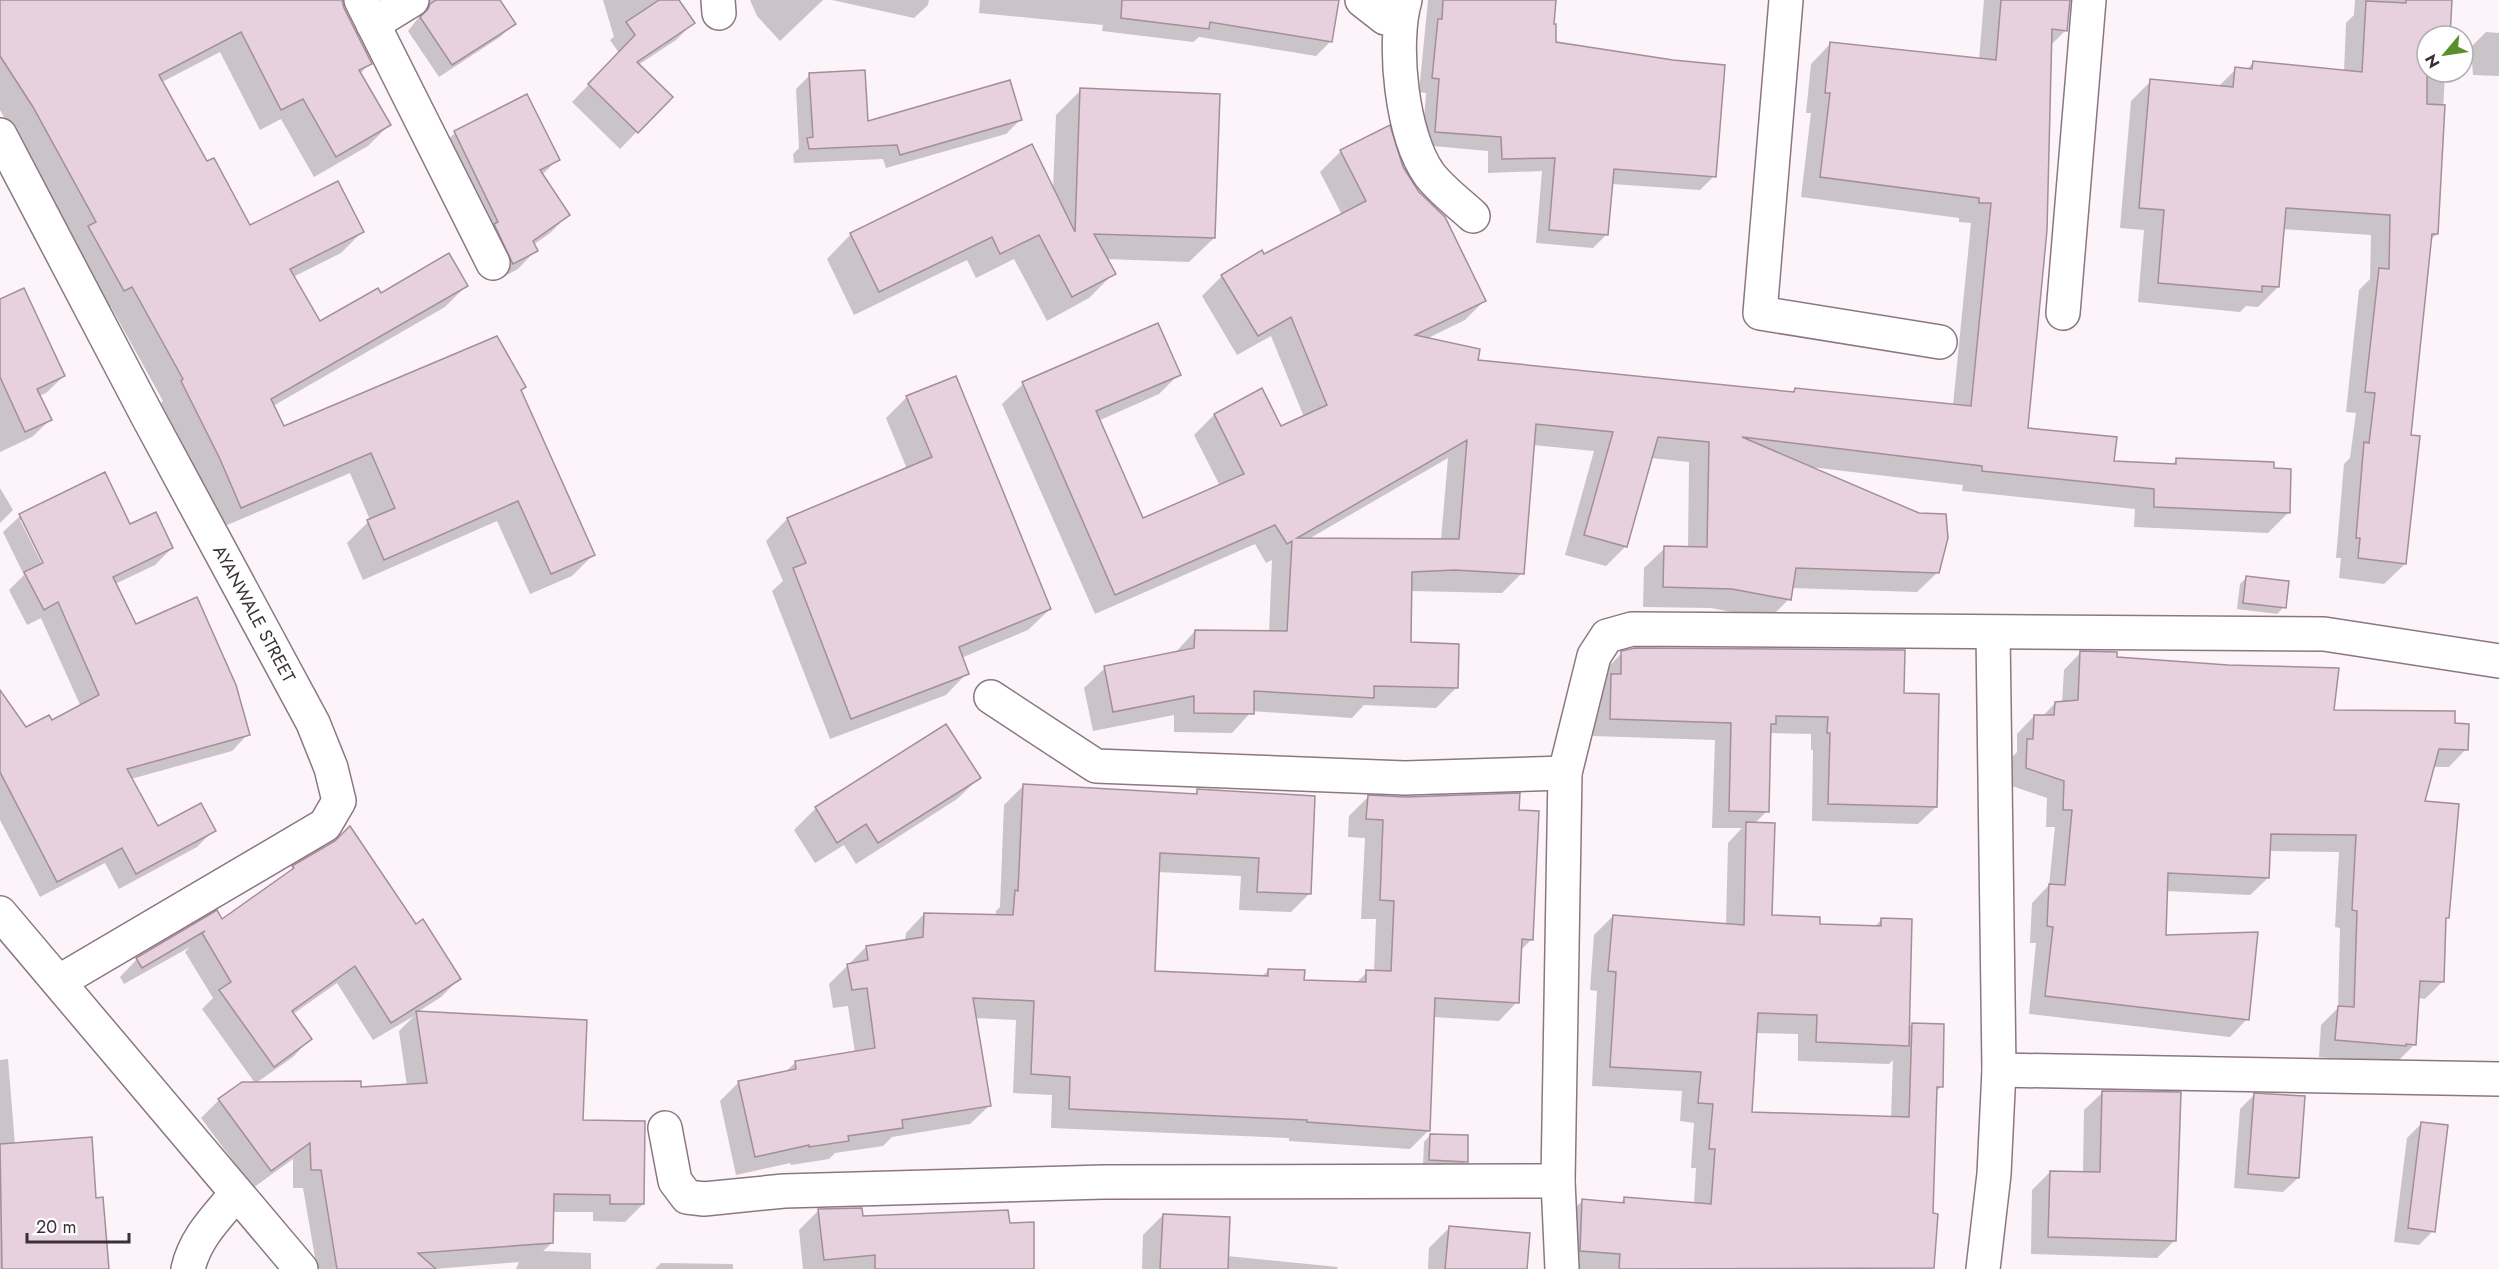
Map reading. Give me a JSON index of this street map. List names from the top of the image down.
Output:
{
  "streets": {
    "street": ["AYANWALE STREET"]
  },
  "scale_bar": "20 m",
  "north": "bottom left"
}
